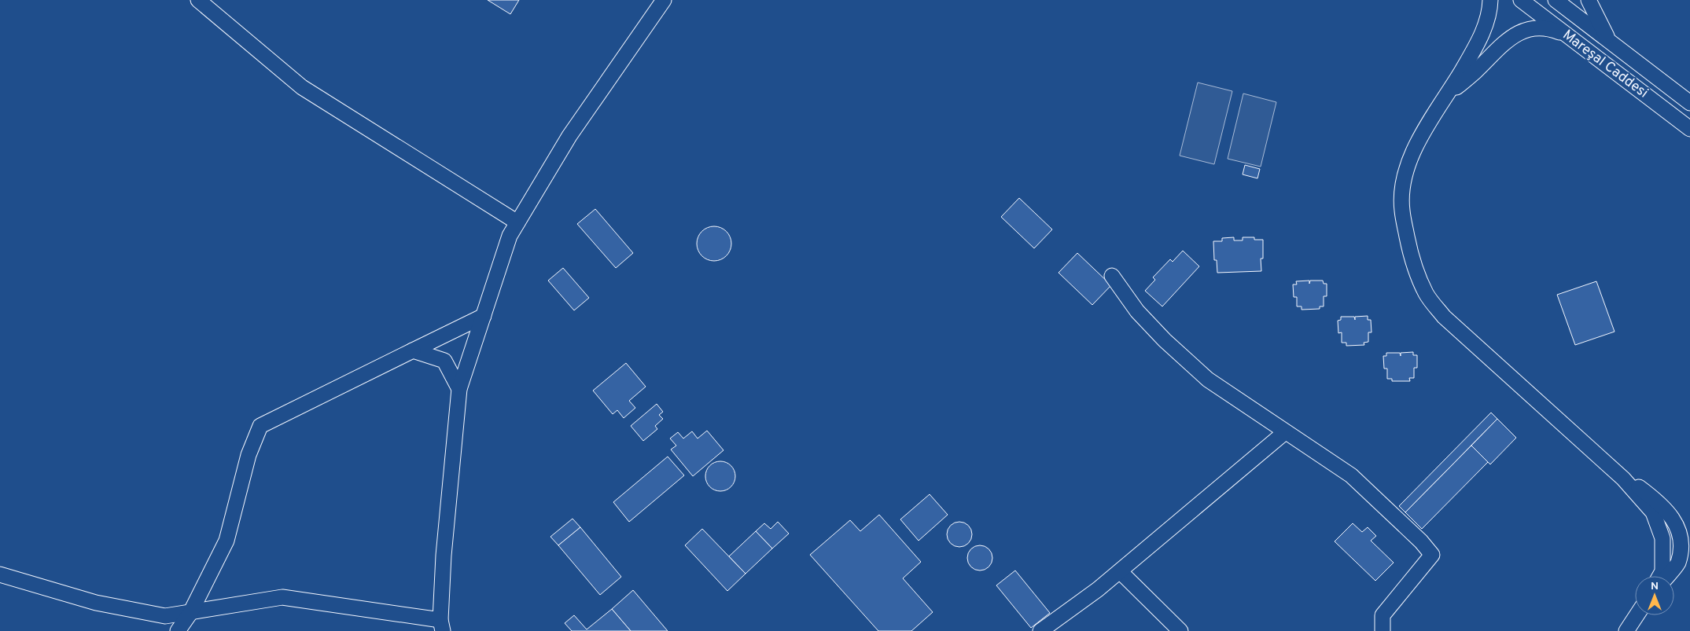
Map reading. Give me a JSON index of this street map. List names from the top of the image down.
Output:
{
  "streets": {
    "street": ["Mareşal Caddesi"]
  },
  "north": "top"
}
